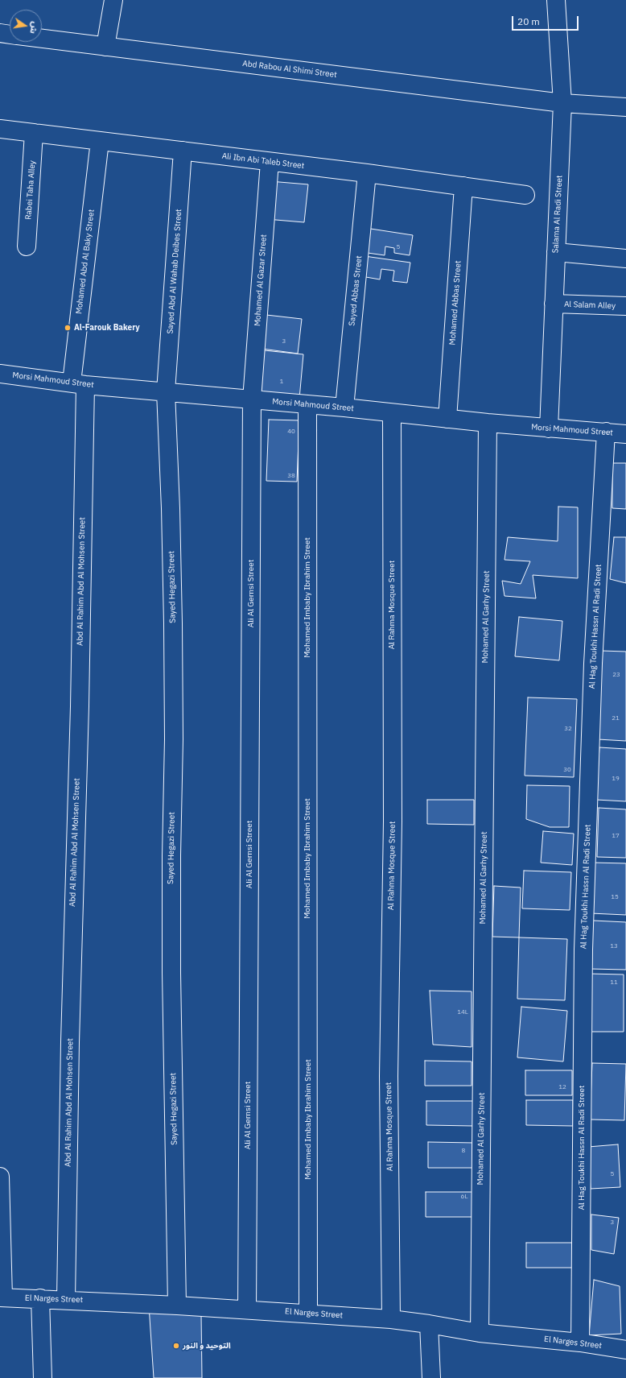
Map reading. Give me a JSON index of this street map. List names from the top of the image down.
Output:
{
  "streets": {
    "street": [
      "Abd Rabou Al Shimi Street",
      "Ali Ibn Abi Taleb Street",
      "Rabei Taha Alley",
      "Salama Al Radi Street",
      "Mohamed Abd Al Baky Street",
      "Sayed Abd Al Wahab Deibes Street",
      "Mohamed Al Gazar Street",
      "Sayed Abbas Street",
      "Mohamed Abbas Street",
      "Al Salam Alley",
      "Morsi Mahmoud Street",
      "Abd Al Rahim Abd Al Mohsen Street",
      "Sayed Hegazi Street",
      "Ali Al Gernsi Street",
      "Mohamed Imbaby Ibrahim Street",
      "Al Rahma Mosque Street",
      "Mohamed Al Garhy Street",
      "Al Hag Toukhi Hassn Al Radi Street",
      "El Narges Street"
    ]
  },
  "crossings": [
    ["Abd Rabou Al Shimi Street", "Salama Al Radi Street"],
    ["Ali Ibn Abi Taleb Street", "Rabei Taha Alley"],
    ["Ali Ibn Abi Taleb Street", "Mohamed Abd Al Baky Street"],
    ["Ali Ibn Abi Taleb Street", "Sayed Abd Al Wahab Deibes Street"],
    ["Ali Ibn Abi Taleb Street", "Mohamed Al Gazar Street"],
    ["Ali Ibn Abi Taleb Street", "Sayed Abbas Street"],
    ["Ali Ibn Abi Taleb Street", "Mohamed Abbas Street"],
    ["Salama Al Radi Street", "Al Salam Alley"],
    ["Salama Al Radi Street", "Morsi Mahmoud Street"],
    ["Mohamed Abd Al Baky Street", "Morsi Mahmoud Street"],
    ["Mohamed Abd Al Baky Street", "Abd Al Rahim Abd Al Mohsen Street"],
    ["Sayed Abd Al Wahab Deibes Street", "Morsi Mahmoud Street"],
    ["Sayed Abd Al Wahab Deibes Street", "Sayed Hegazi Street"],
    ["Mohamed Al Gazar Street", "Morsi Mahmoud Street"],
    ["Mohamed Al Gazar Street", "Ali Al Gernsi Street"],
    ["Sayed Abbas Street", "Morsi Mahmoud Street"],
    ["Mohamed Abbas Street", "Morsi Mahmoud Street"],
    ["Morsi Mahmoud Street", "Abd Al Rahim Abd Al Mohsen Street"],
    ["Morsi Mahmoud Street", "Sayed Hegazi Street"],
    ["Morsi Mahmoud Street", "Ali Al Gernsi Street"],
    ["Morsi Mahmoud Street", "Mohamed Imbaby Ibrahim Street"],
    ["Morsi Mahmoud Street", "Al Rahma Mosque Street"],
    ["Morsi Mahmoud Street", "Mohamed Al Garhy Street"],
    ["Morsi Mahmoud Street", "Al Hag Toukhi Hassn Al Radi Street"],
    ["Abd Al Rahim Abd Al Mohsen Street", "El Narges Street"],
    ["Sayed Hegazi Street", "El Narges Street"],
    ["Ali Al Gernsi Street", "El Narges Street"],
    ["Mohamed Imbaby Ibrahim Street", "El Narges Street"],
    ["Al Rahma Mosque Street", "El Narges Street"],
    ["Mohamed Al Garhy Street", "El Narges Street"],
    ["Al Hag Toukhi Hassn Al Radi Street", "El Narges Street"]
  ],
  "places": ["Al-Farouk Bakery", "التوحيد و النور"],
  "house_numbers": [
    "5",
    "3",
    "1",
    "40",
    "38",
    "23",
    "21",
    "32",
    "30",
    "19",
    "17",
    "15",
    "13",
    "11",
    "14L",
    "12",
    "8",
    "5",
    "6L",
    "3"
  ],
  "scale_bar": "20 m",
  "north": "right"
}
